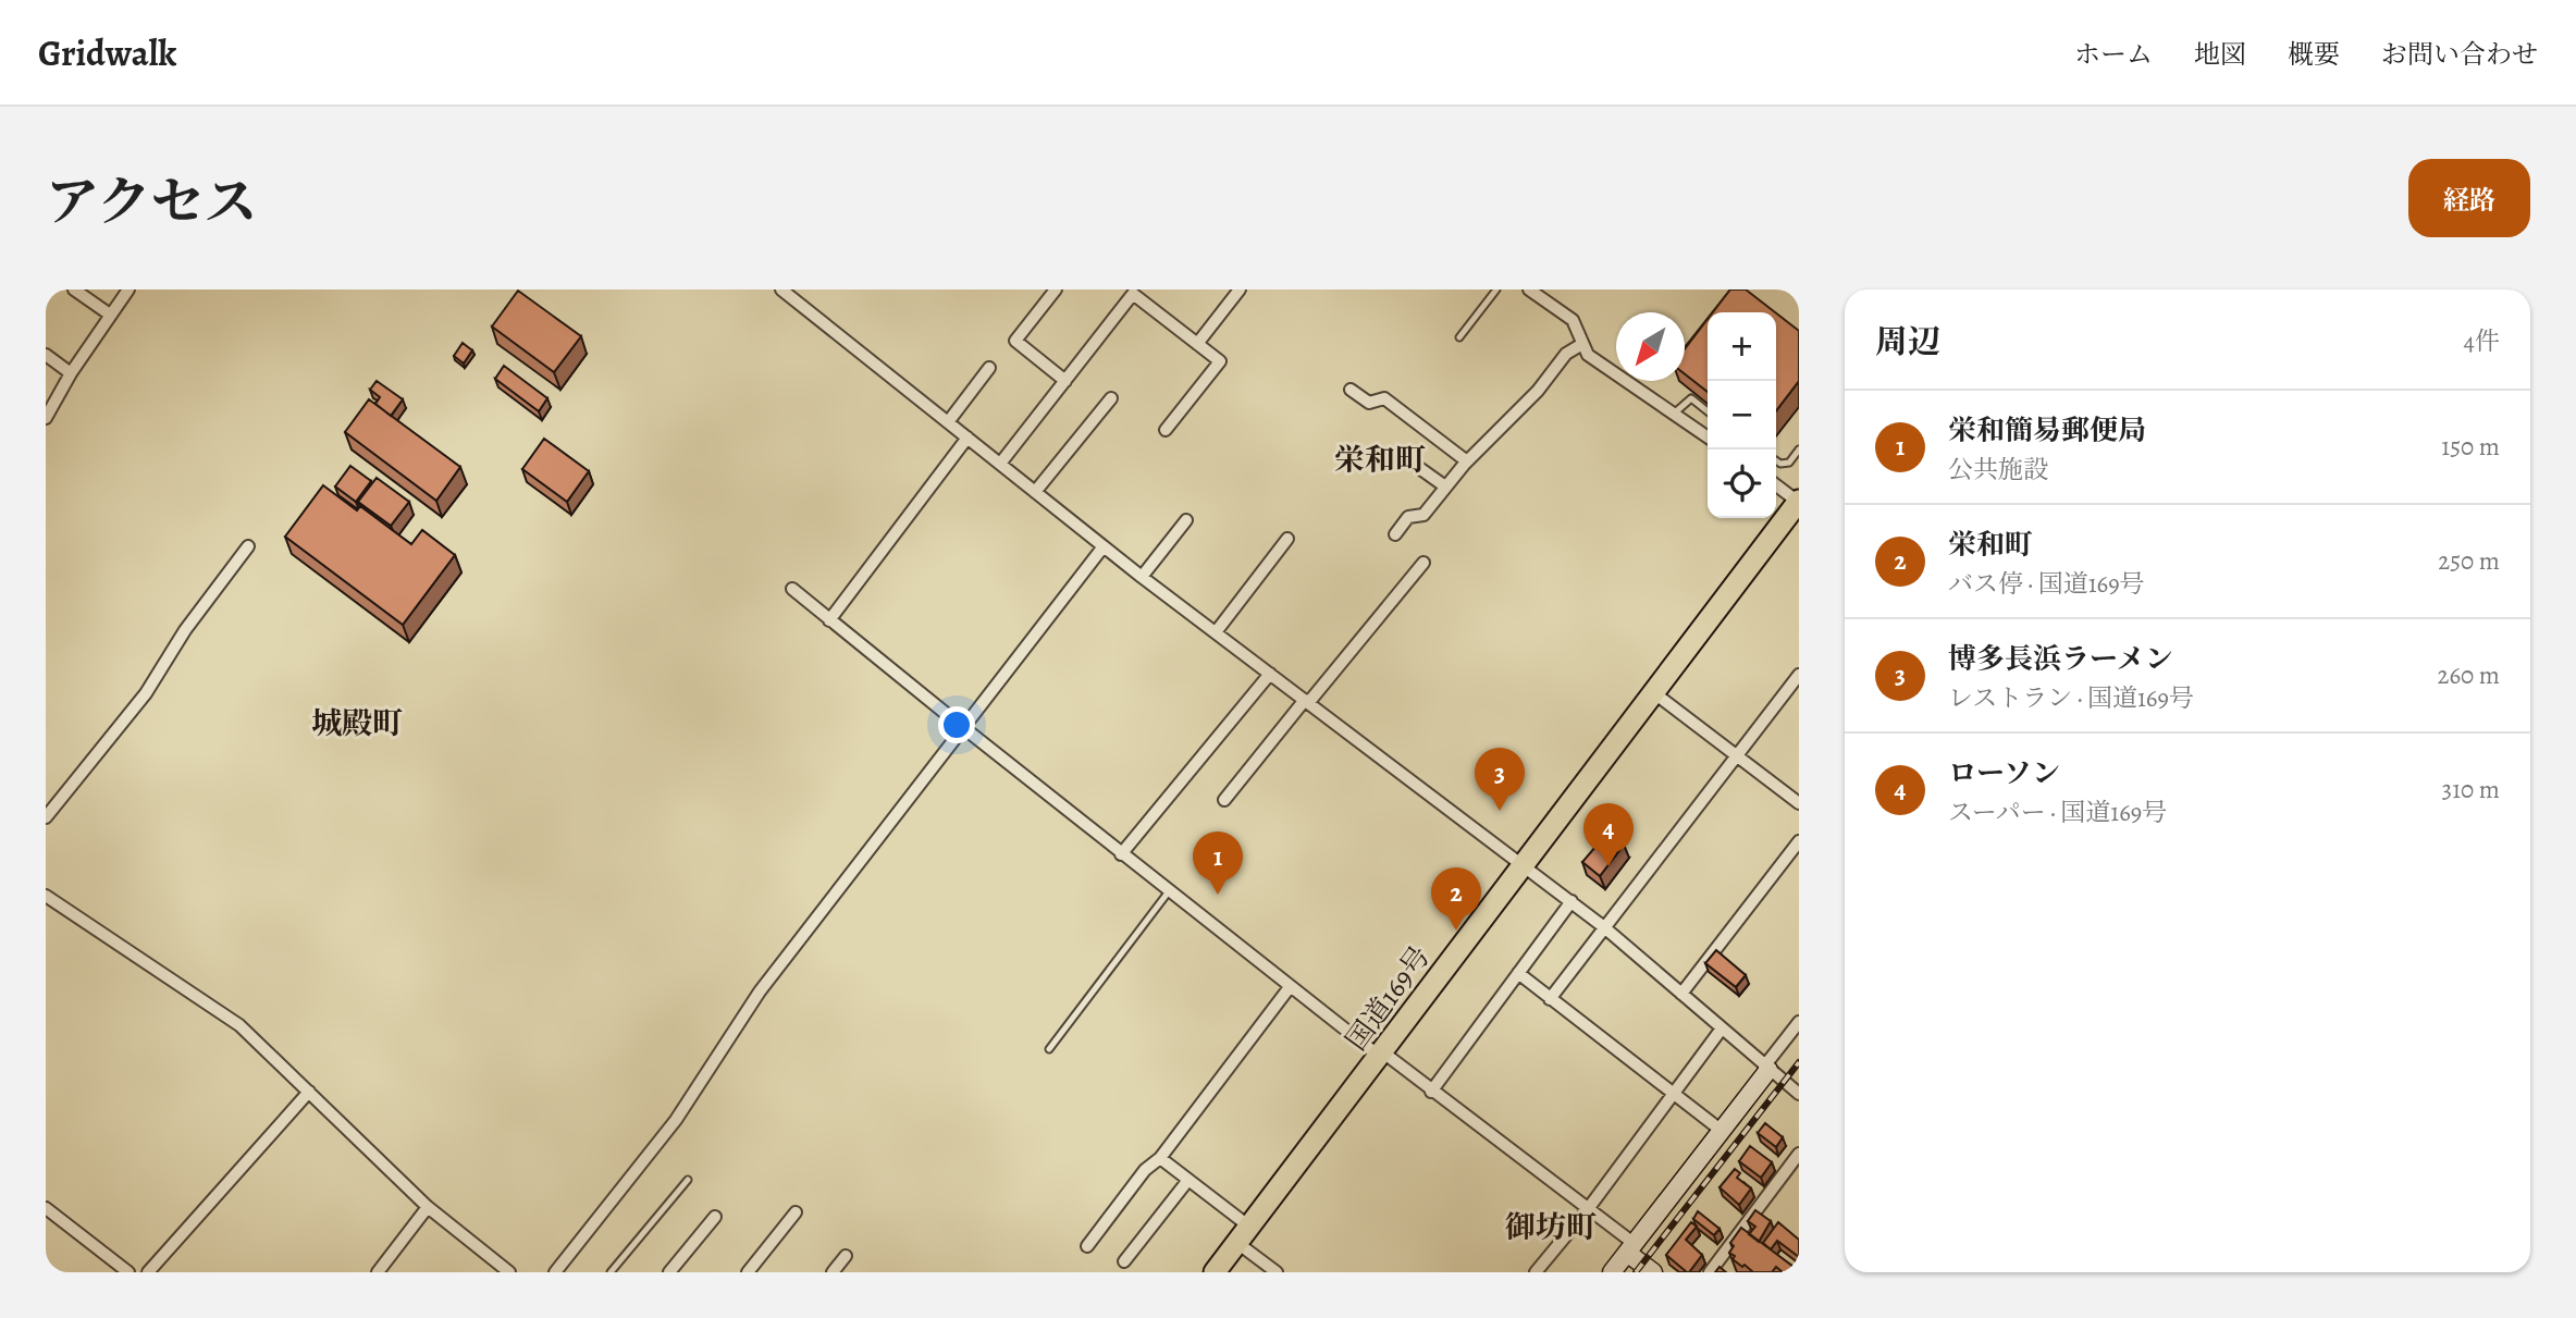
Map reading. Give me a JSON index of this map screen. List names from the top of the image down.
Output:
{
  "streets": {
    "highway": ["国道169号"]
  },
  "districts": ["栄和町", "城殿町", "御坊町"],
  "north": "bottom left",
  "page": {
    "header": "Gridwalk",
    "nav": [
      "ホーム",
      "地図",
      "概要",
      "お問い合わせ"
    ],
    "title": "アクセス",
    "buttons": "経路",
    "heading": ["周辺", "4件"],
    "map_buttons": ["+", "−"],
    "list": [
      {
        "mark": "1",
        "name": "栄和簡易郵便局",
        "note": "公共施設",
        "value": "150 m"
      },
      {
        "mark": "2",
        "name": "栄和町",
        "note": "バス停 · 国道169号",
        "value": "250 m"
      },
      {
        "mark": "3",
        "name": "博多長浜ラーメン",
        "note": "レストラン · 国道169号",
        "value": "260 m"
      },
      {
        "mark": "4",
        "name": "ローソン",
        "note": "スーパー · 国道169号",
        "value": "310 m"
      }
    ],
    "pins": [
      "3",
      "4",
      "1",
      "2"
    ]
  }
}
